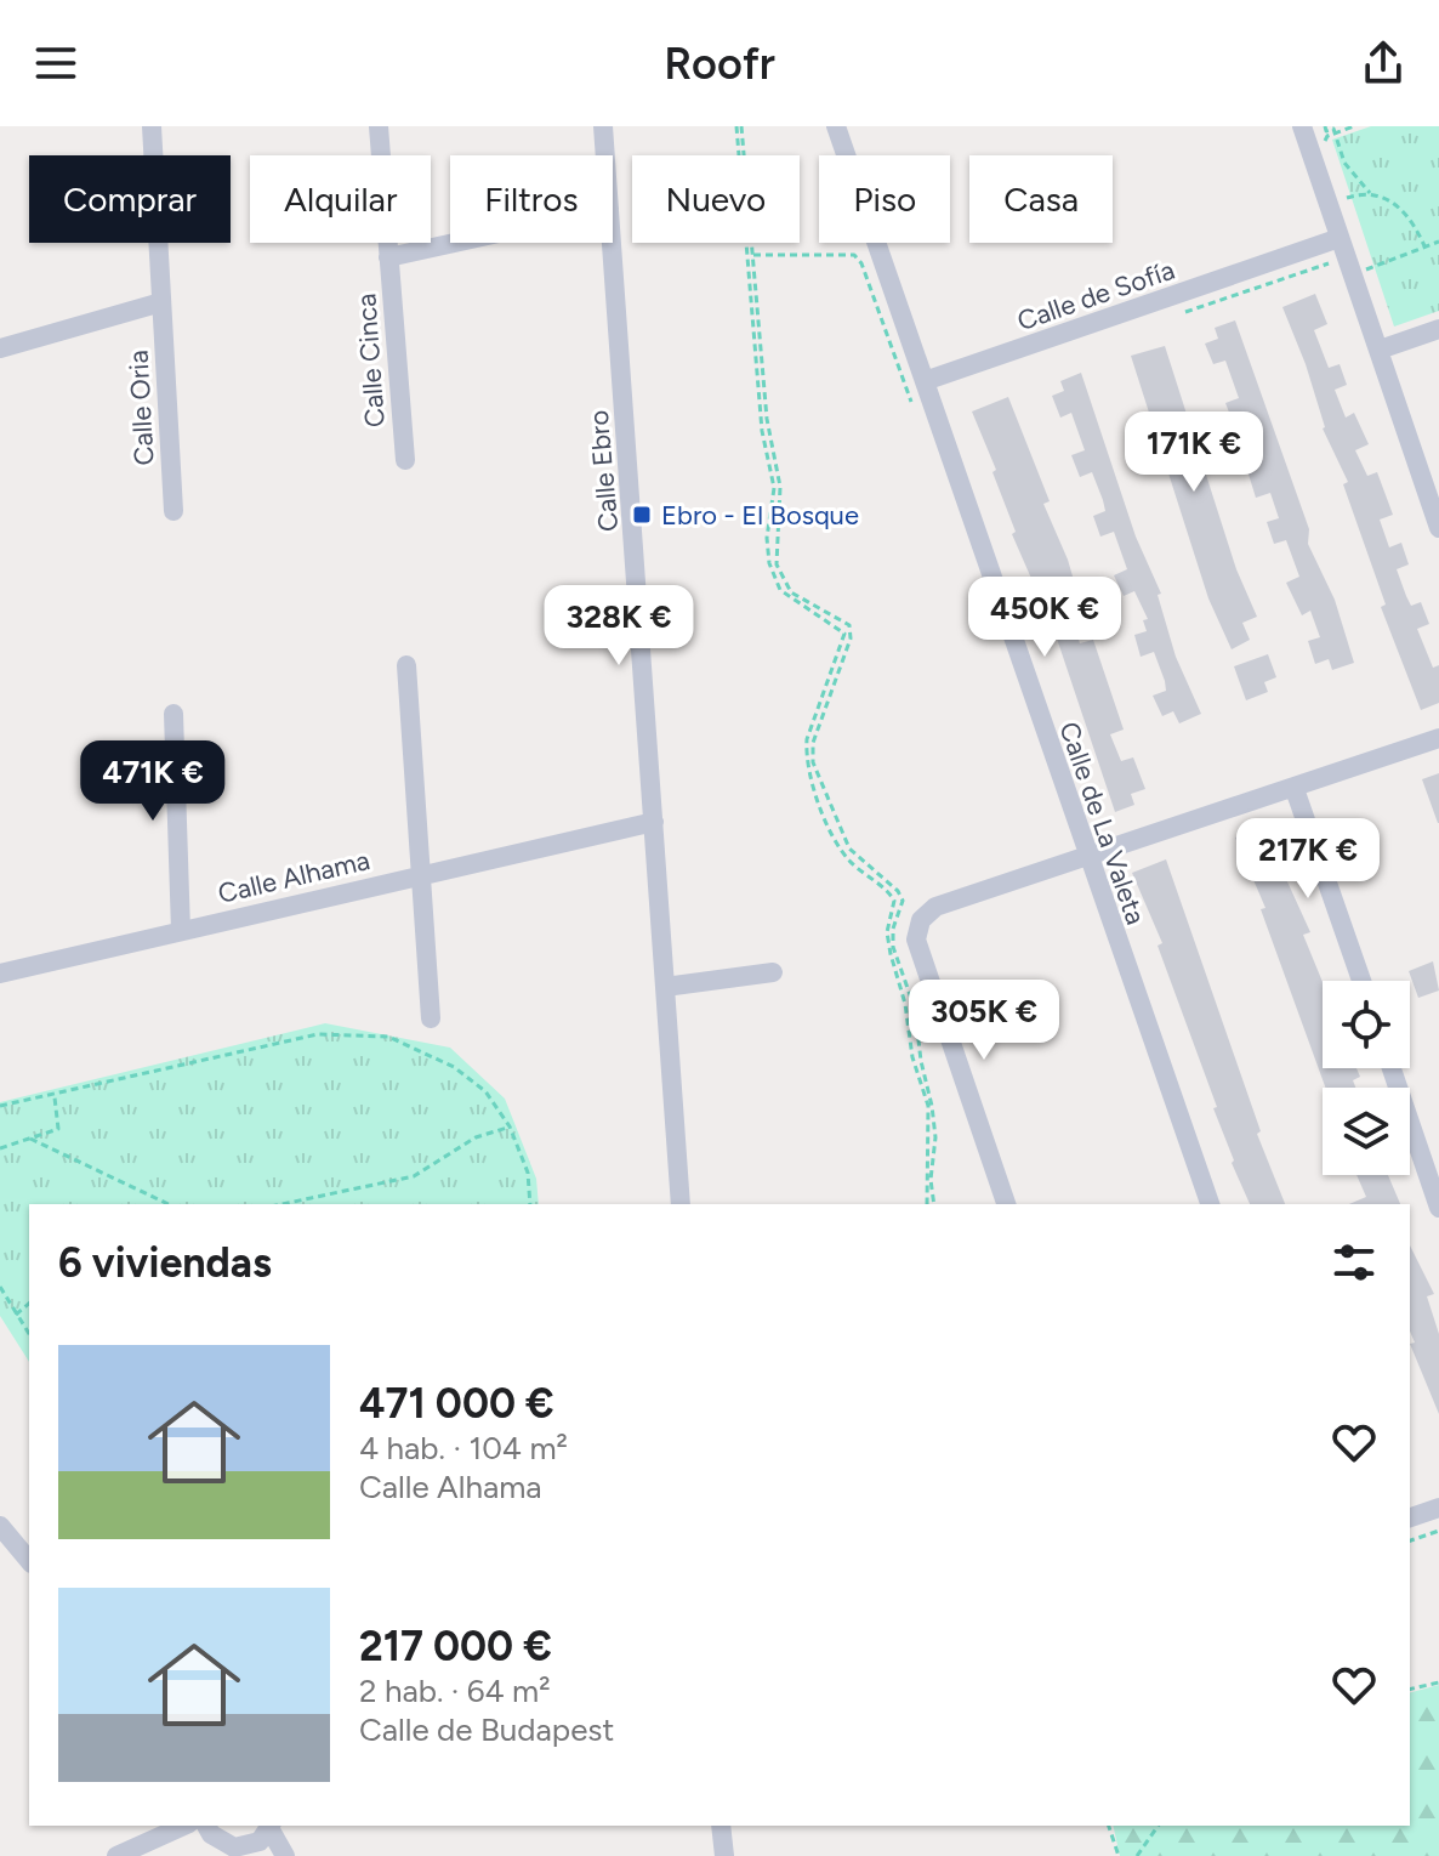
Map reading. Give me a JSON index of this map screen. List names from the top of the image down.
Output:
{
  "streets": {
    "street": [
      "Calle de Sofía",
      "Calle Cinca",
      "Calle Oria",
      "Calle Ebro",
      "Calle de La Valeta",
      "Calle Alhama"
    ]
  },
  "crossings": [
    ["Calle de Sofía", "Calle de La Valeta"],
    ["Calle Ebro", "Calle Alhama"]
  ],
  "places": {
    "transit": ["Ebro - El Bosque"]
  },
  "page": {
    "header": "Roofr",
    "chip": [
      "Comprar",
      "Alquilar",
      "Filtros",
      "Nuevo",
      "Piso",
      "Casa"
    ],
    "price": [
      "171K €",
      "450K €",
      "328K €",
      "471K €",
      "217K €",
      "305K €"
    ],
    "heading": "6 viviendas",
    "list": [
      {
        "name": "471 000 €",
        "note": "4 hab. · 104 m² · Calle Alhama"
      },
      {
        "name": "217 000 €",
        "note": "2 hab. · 64 m² · Calle de Budapest"
      }
    ]
  }
}
